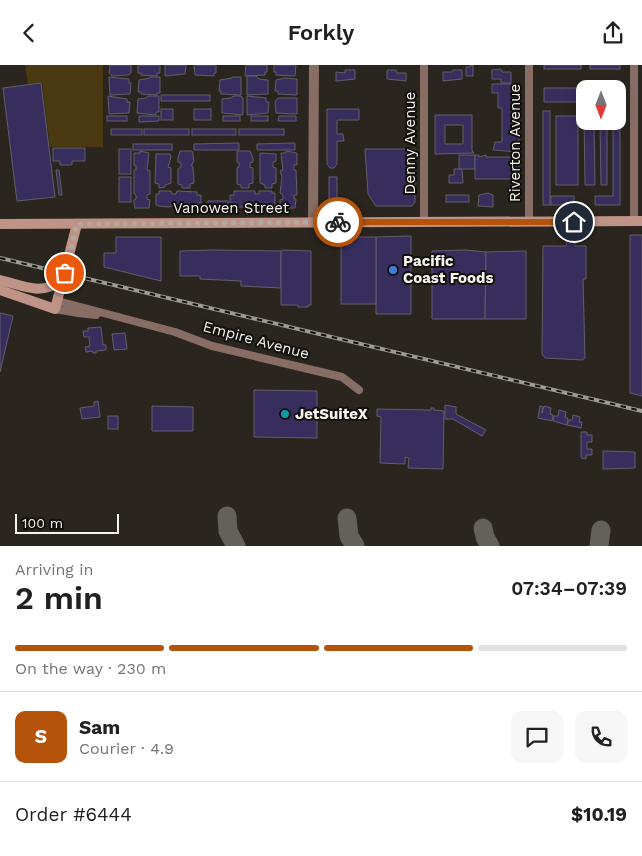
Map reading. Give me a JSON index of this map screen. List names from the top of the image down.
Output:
{
  "streets": {
    "main road": ["Vanowen Street", "Empire Avenue"],
    "street": ["Denny Avenue", "Riverton Avenue"]
  },
  "crossings": [
    ["Denny Avenue", "Vanowen Street"],
    ["Riverton Avenue", "Vanowen Street"]
  ],
  "places": ["Pacific Coast Foods", "JetSuiteX"],
  "scale_bar": "100 m",
  "north": "bottom",
  "page": {
    "header": "Forkly",
    "scale": "100 m",
    "heading": ["2 min", "Arriving in", "07:34–07:39"],
    "panel": [
      "Sam",
      "Courier · 4.9",
      "Order #6444",
      "$10.19"
    ],
    "bar": "On the way · 230 m",
    "round": "S"
  }
}
